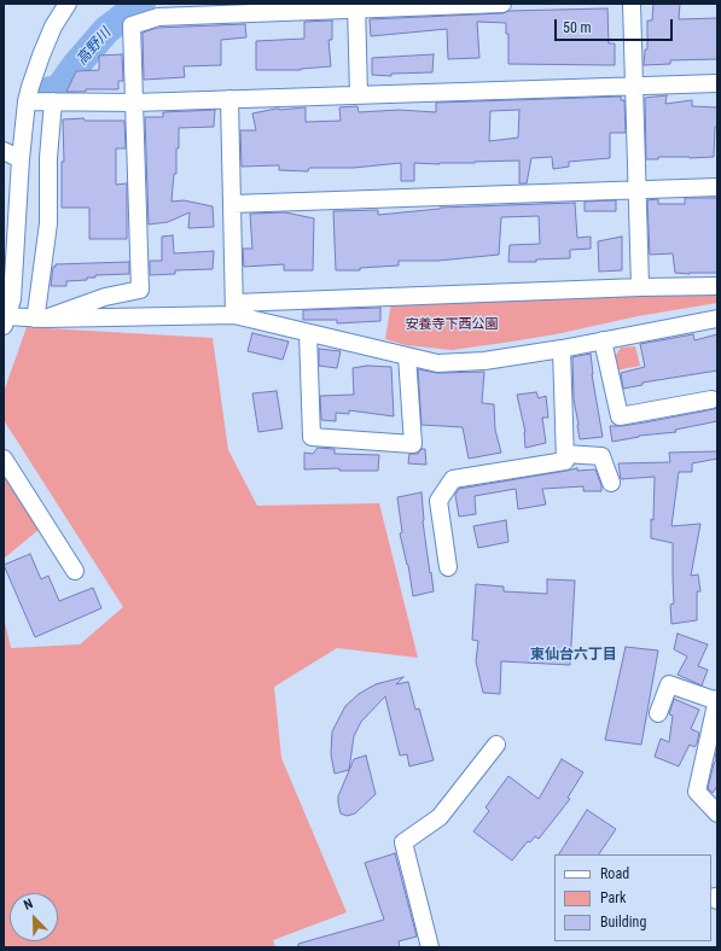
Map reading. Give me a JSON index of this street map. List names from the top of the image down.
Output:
{
  "districts": ["東仙台六丁目"],
  "water": ["高野川"],
  "parks": ["安養寺下西公園"],
  "legend": ["Road", "Park", "Building"],
  "scale_bar": "50 m",
  "north": "top left"
}
